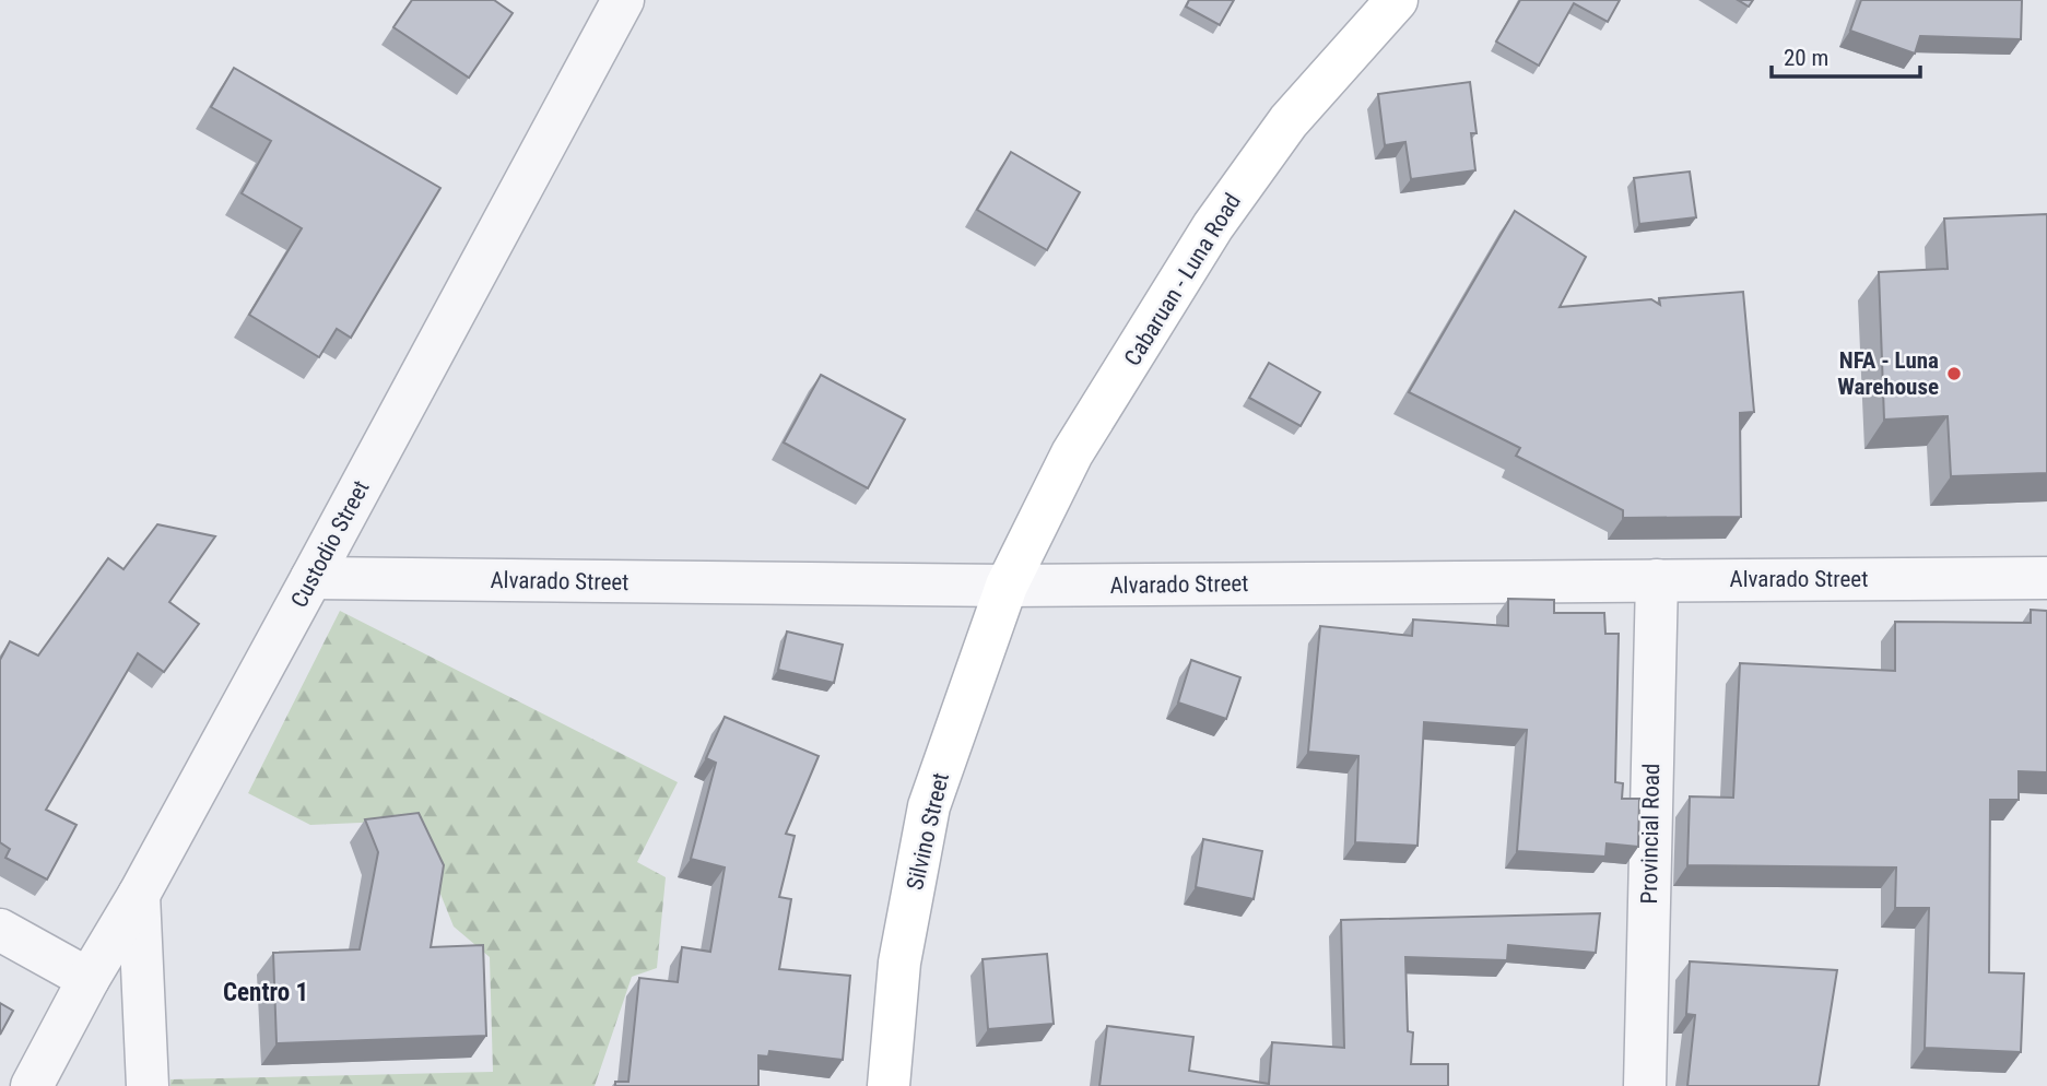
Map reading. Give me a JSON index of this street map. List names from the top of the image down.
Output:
{
  "streets": {
    "main road": ["Cabaruan - Luna Road", "Silvino Street"],
    "street": ["Custodio Street", "Alvarado Street", "Provincial Road"]
  },
  "crossings": [
    ["Cabaruan - Luna Road", "Alvarado Street"],
    ["Cabaruan - Luna Road", "Silvino Street"],
    ["Custodio Street", "Alvarado Street"],
    ["Alvarado Street", "Silvino Street"],
    ["Alvarado Street", "Provincial Road"]
  ],
  "districts": ["Centro 1"],
  "places": ["NFA - Luna Warehouse"],
  "scale_bar": "20 m"
}
